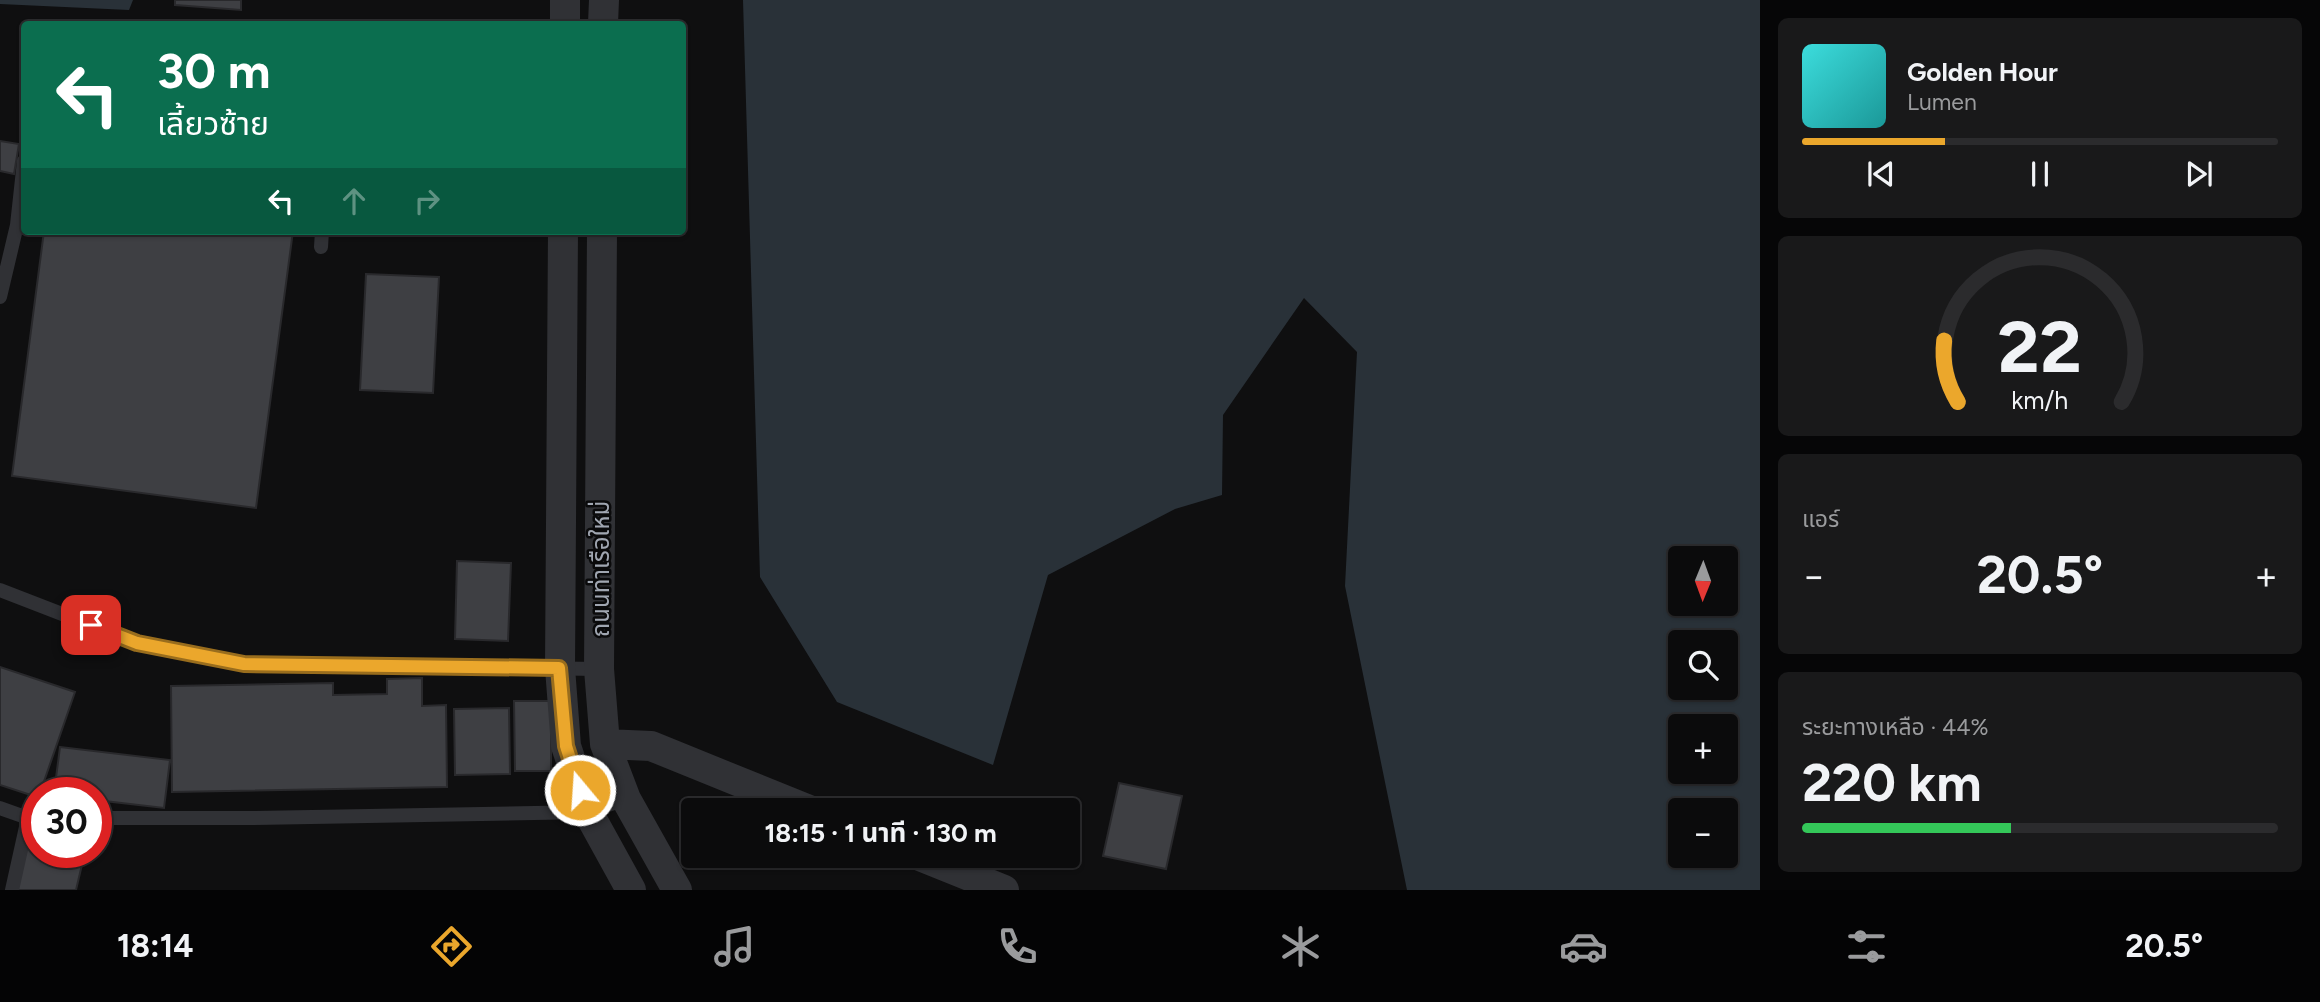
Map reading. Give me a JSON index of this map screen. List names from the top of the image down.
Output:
{
  "streets": {
    "street": ["ถนนท่าเรือใหม่"]
  },
  "north": "bottom",
  "page": {
    "turn": ["30 m", "เลี้ยวซ้าย"],
    "song": ["Golden Hour", "Lumen"],
    "tile": [
      "แอร์",
      ["ระยะทางเหลือ · 44%", "220 km"]
    ],
    "map_buttons": ["+", "−"],
    "heat": ["−", "20.5°", "+"],
    "limit": "30",
    "trip": "18:15 · 1 นาที · 130 m",
    "tabs": ["18:14", "20.5°"],
    "gauge": ["22", "km/h"]
  }
}
